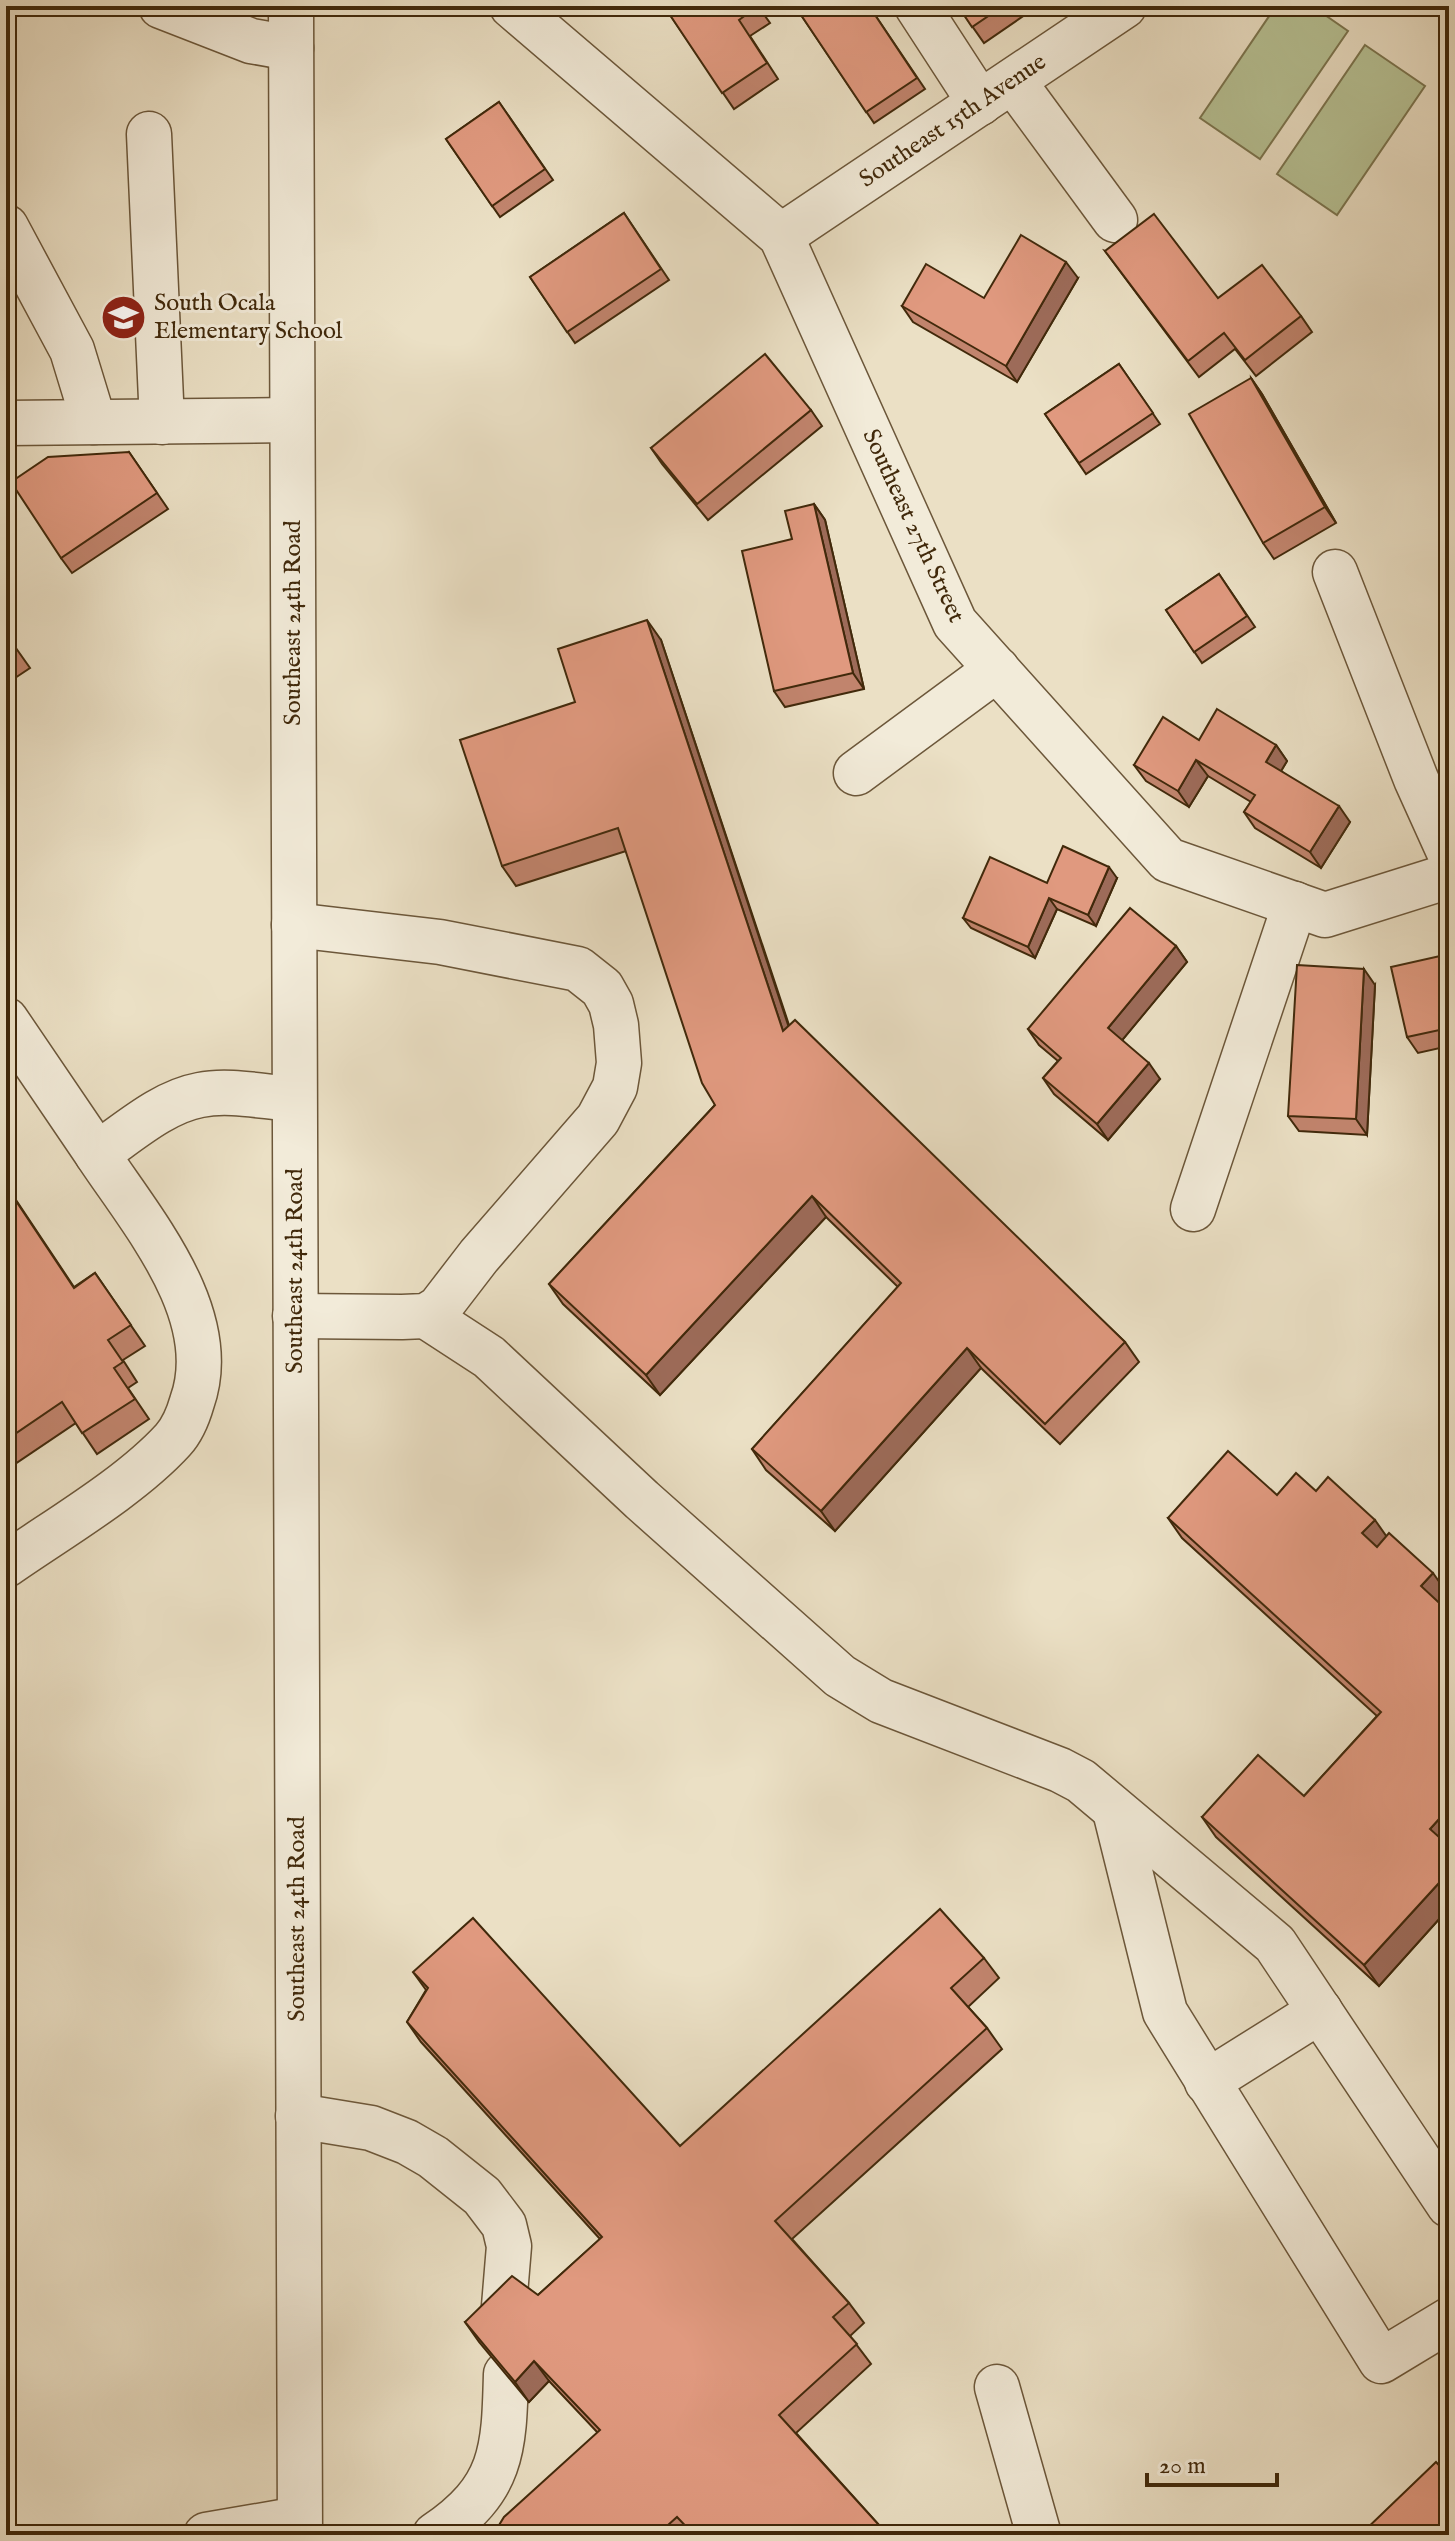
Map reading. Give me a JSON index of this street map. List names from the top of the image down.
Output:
{
  "streets": {
    "street": ["Southeast 15th Avenue", "Southeast 27th Street", "Southeast 24th Road"]
  },
  "crossings": [
    ["Southeast 15th Avenue", "Southeast 27th Street"]
  ],
  "places": {
    "school or university": ["South Ocala Elementary School"]
  },
  "scale_bar": "20 m"
}
